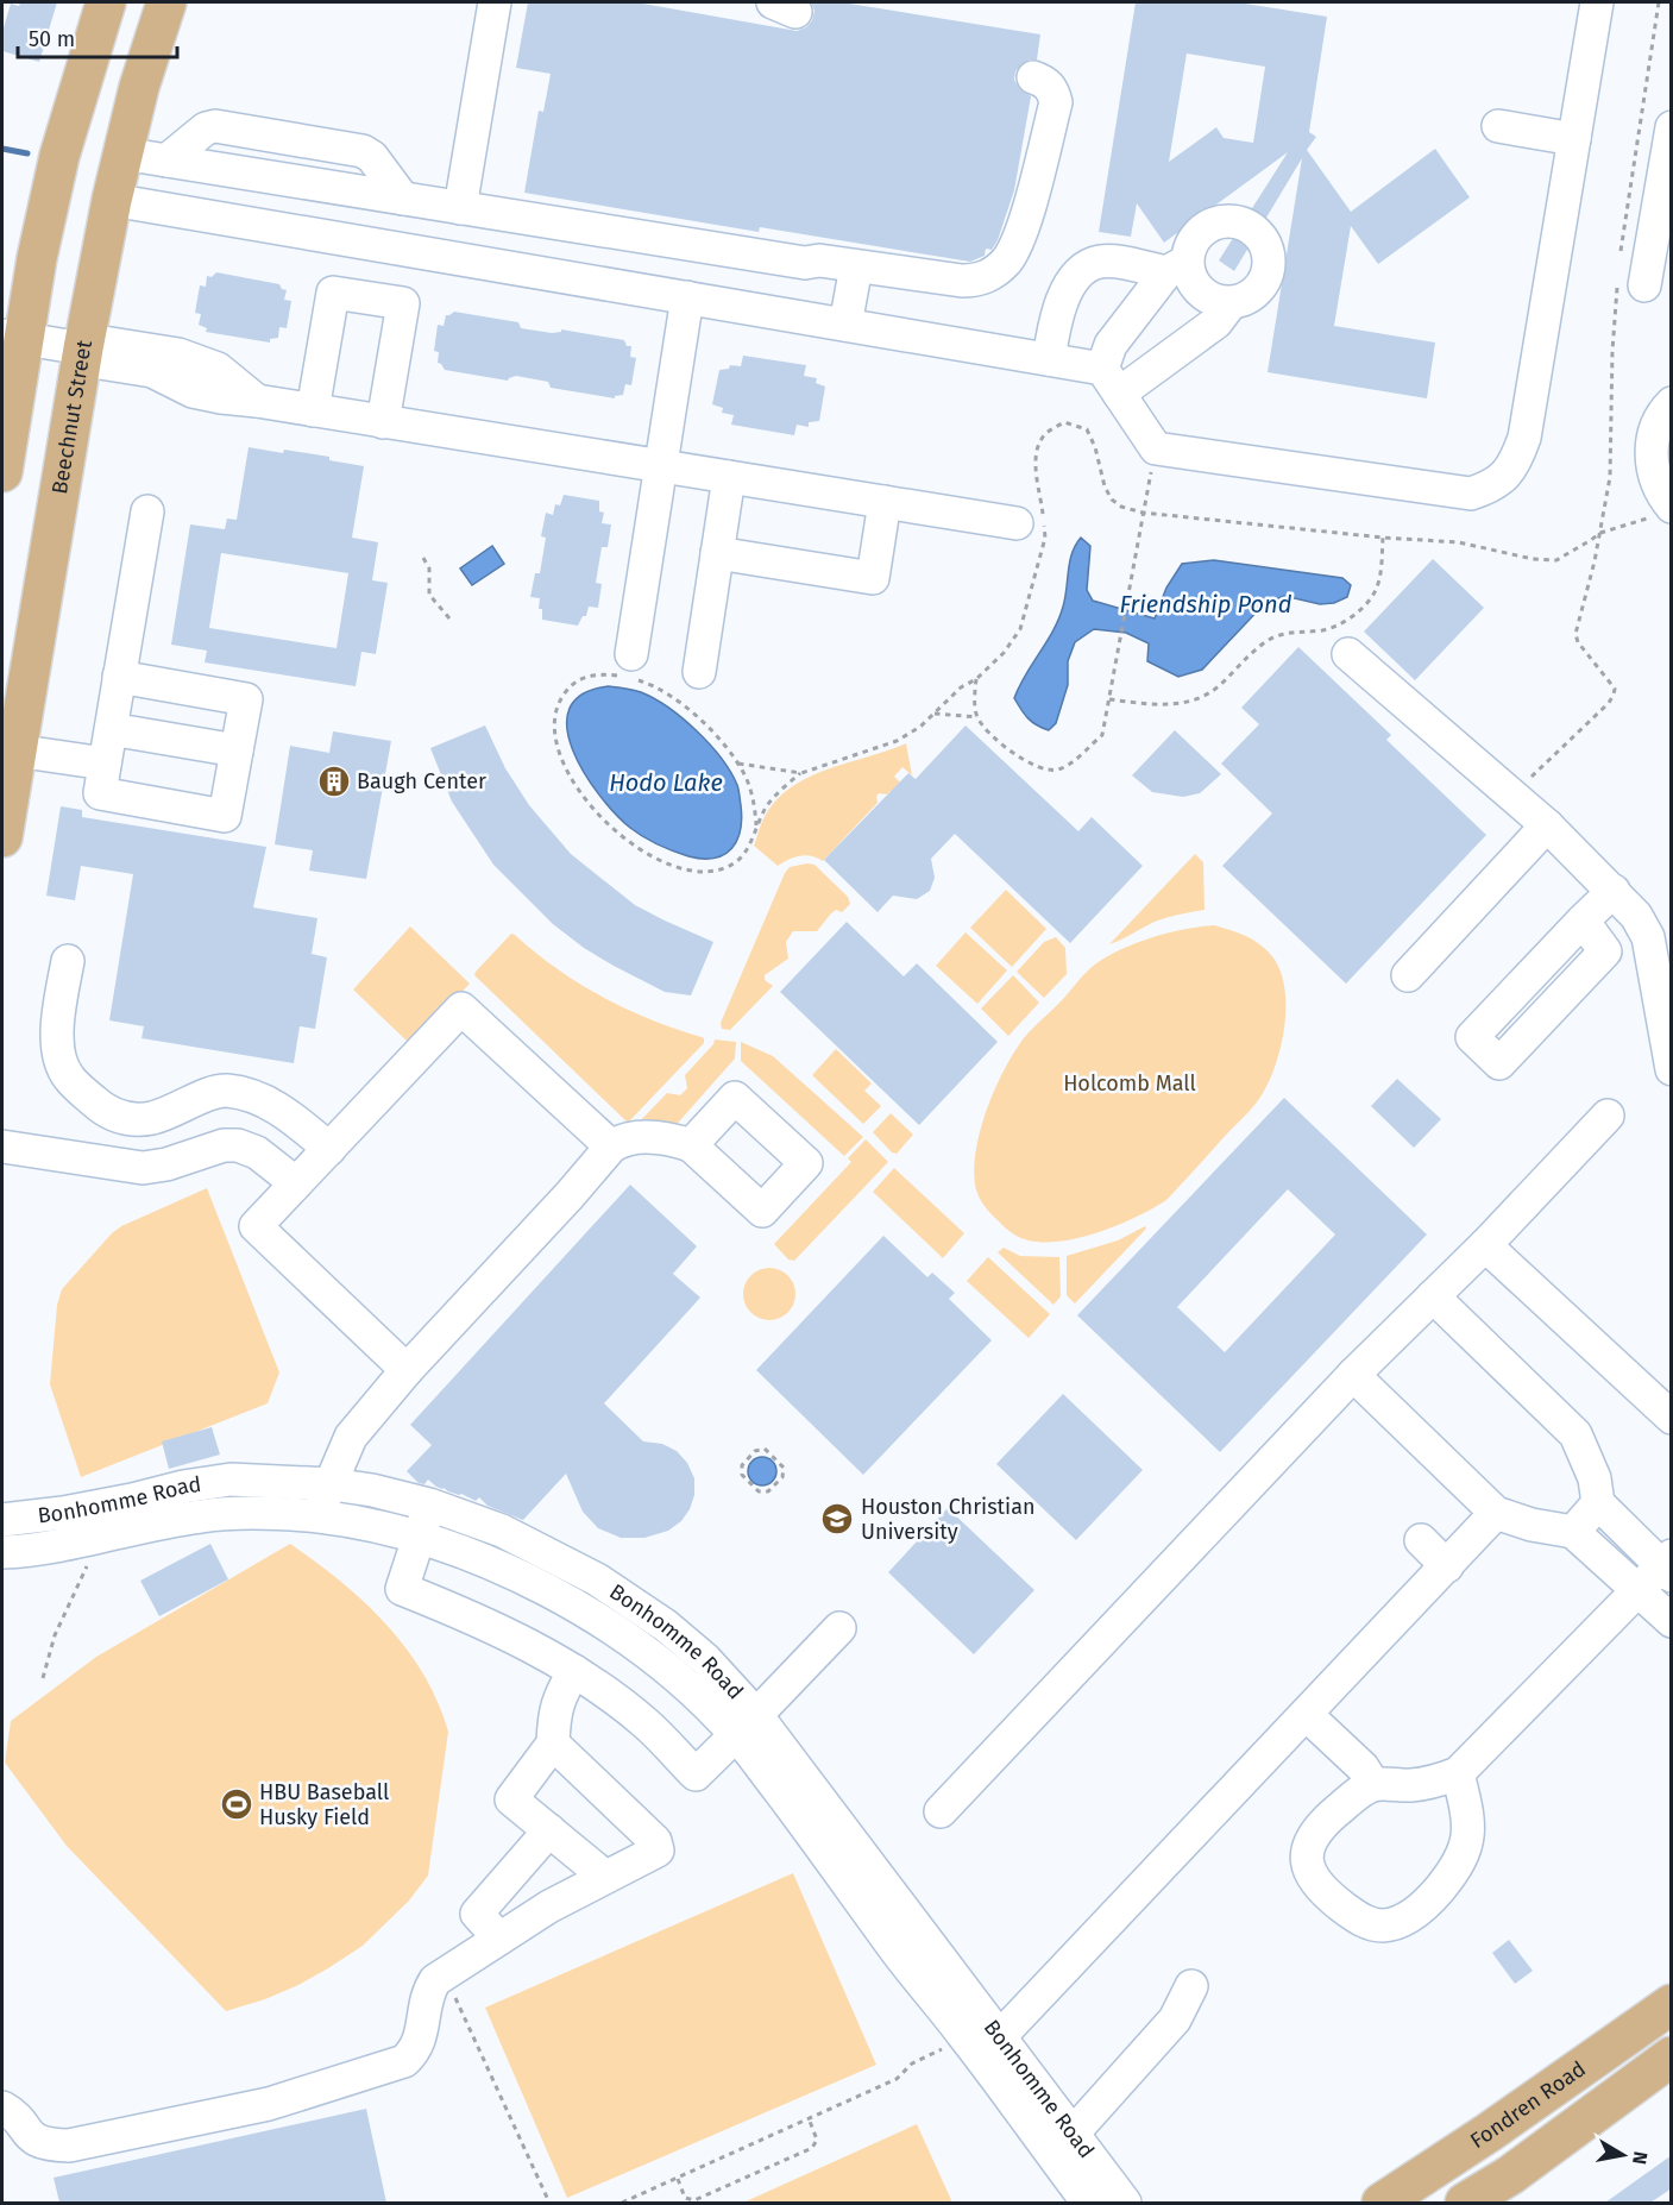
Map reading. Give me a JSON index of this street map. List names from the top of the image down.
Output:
{
  "streets": {
    "main road": ["Beechnut Street", "Fondren Road"],
    "street": ["Bonhomme Road"]
  },
  "water": ["Friendship Pond", "Hodo Lake"],
  "parks": ["Holcomb Mall"],
  "places": {
    "building": ["Baugh Center"],
    "school or university": ["Houston Christian University"],
    "sports": ["HBU Baseball Husky Field"]
  },
  "scale_bar": "50 m",
  "north": "right"
}
